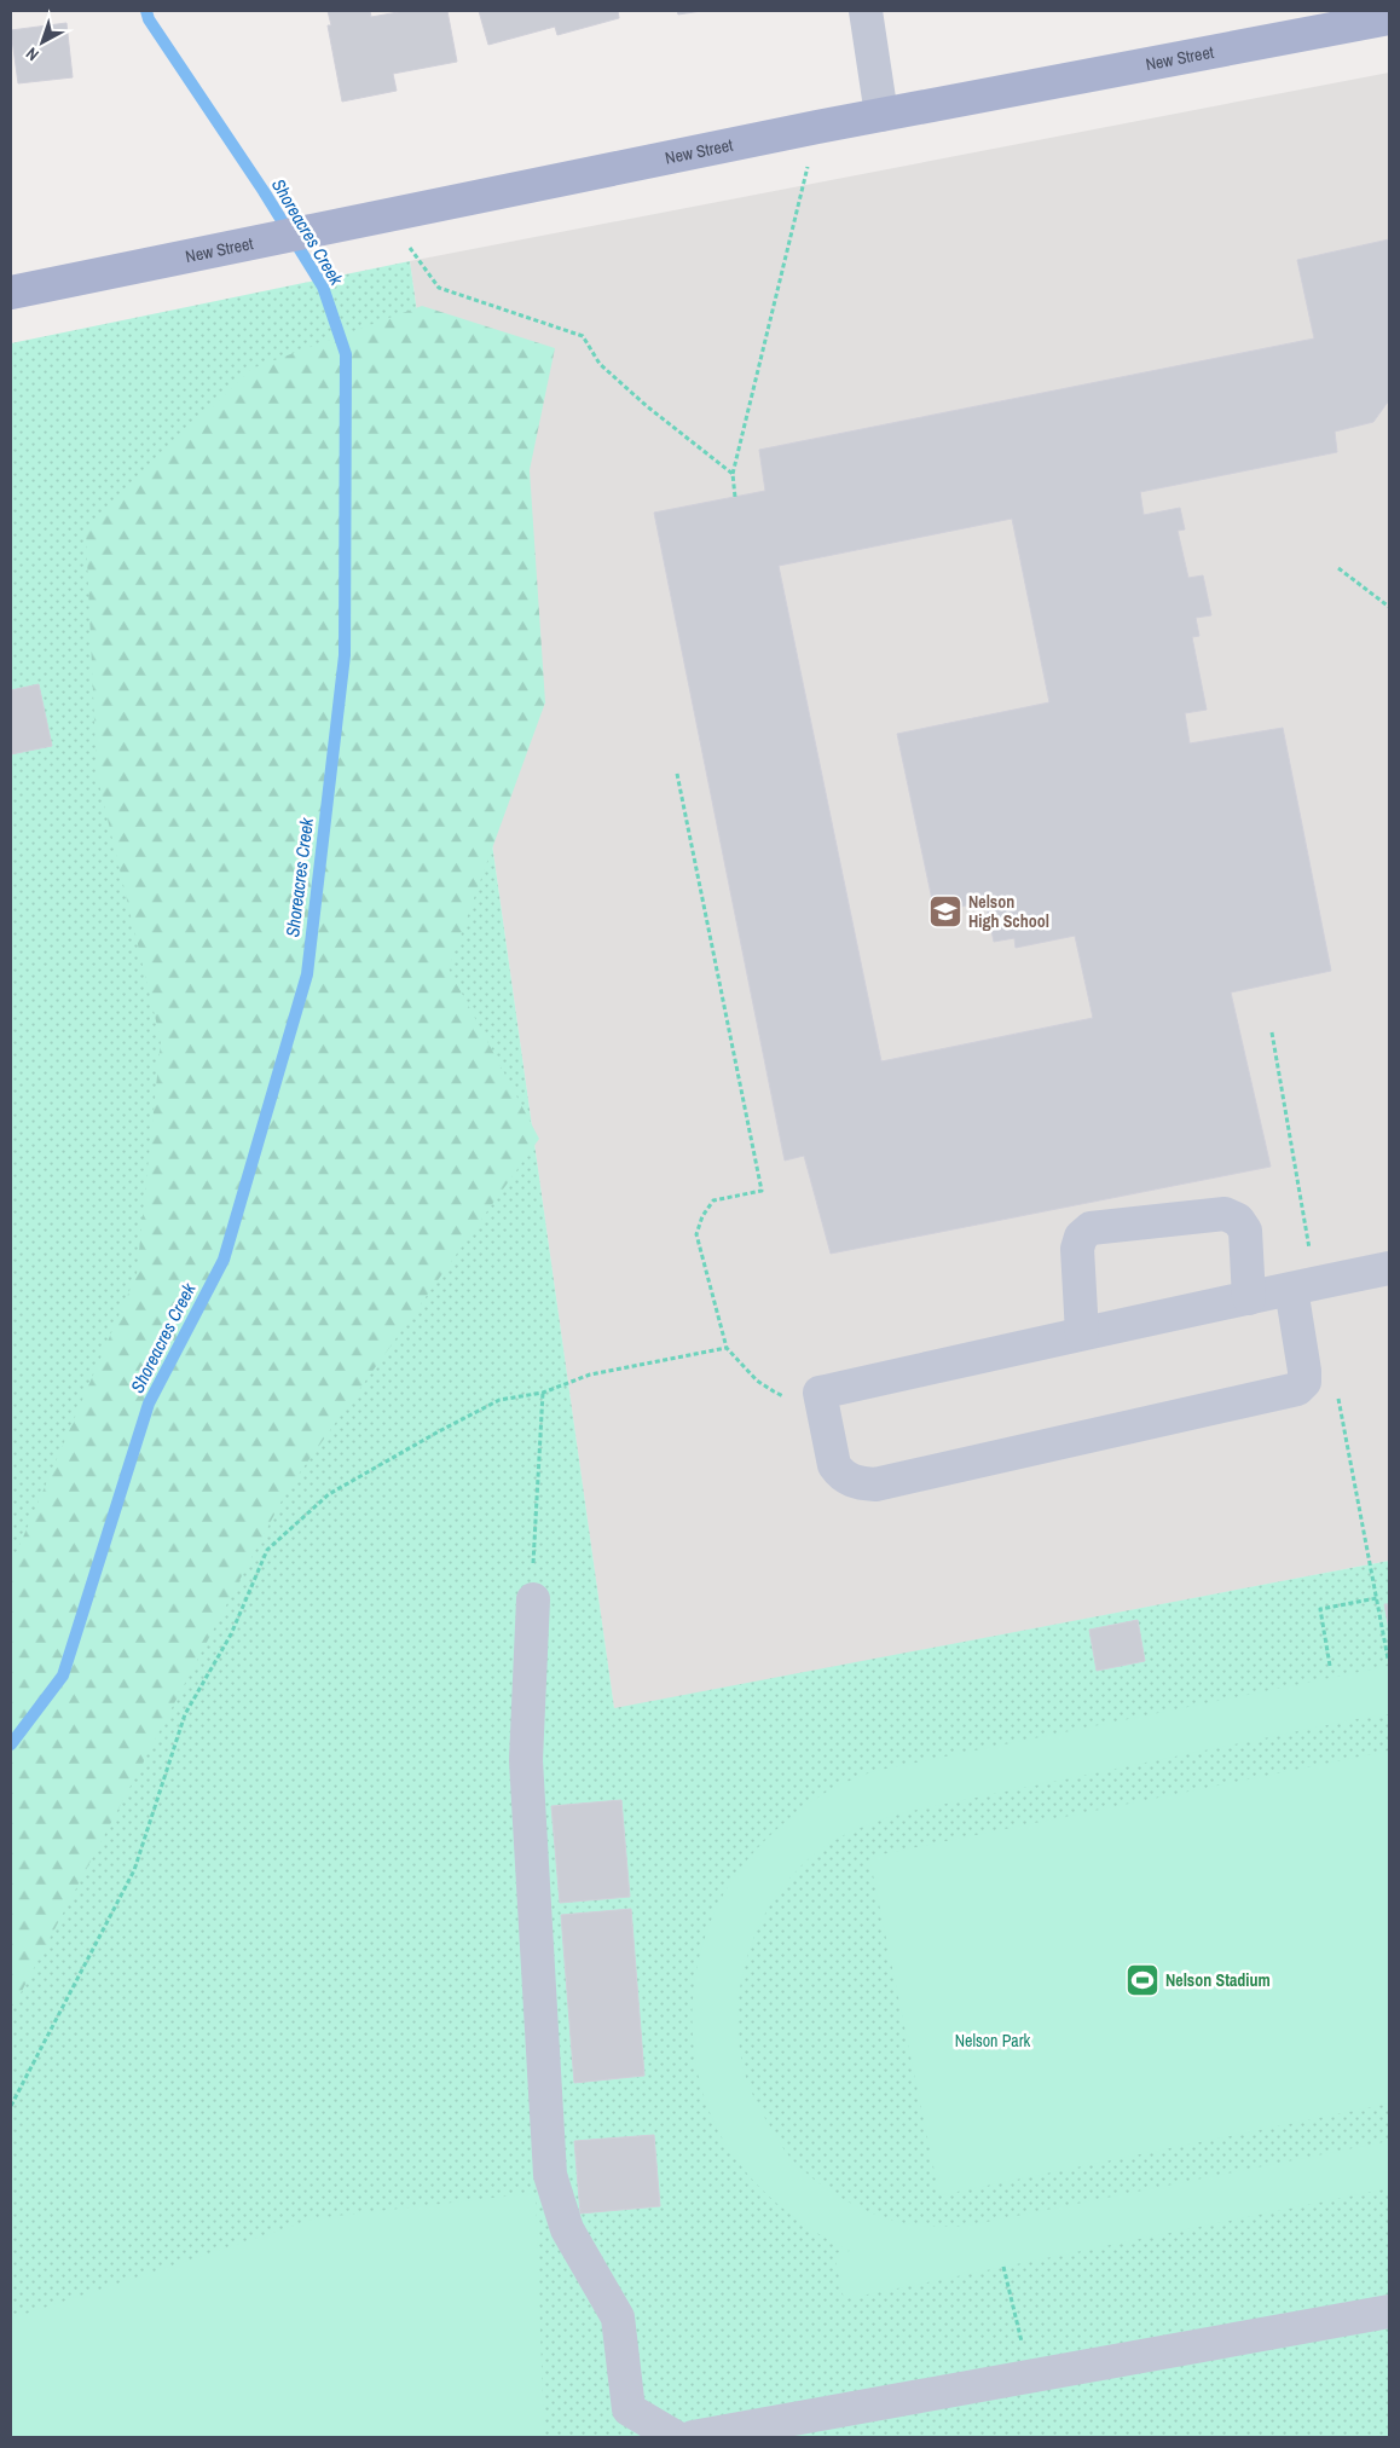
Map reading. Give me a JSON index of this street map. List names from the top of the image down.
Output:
{
  "streets": {
    "main road": ["New Street"]
  },
  "water": ["Shoreacres Creek"],
  "parks": ["Nelson Park"],
  "places": {
    "school or university": ["Nelson High School"],
    "sports": ["Nelson Stadium"]
  },
  "north": "bottom left"
}
